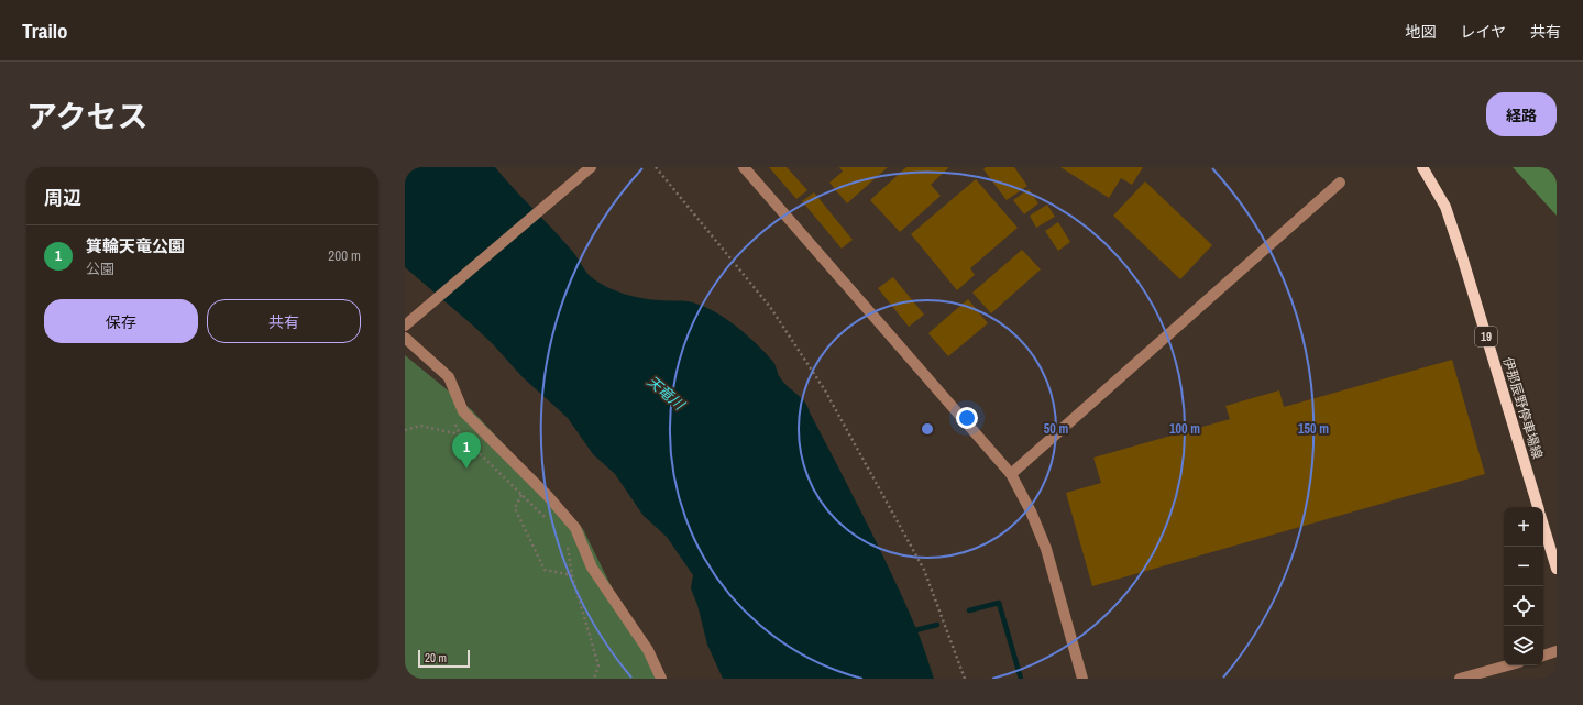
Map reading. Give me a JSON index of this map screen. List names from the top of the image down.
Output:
{
  "streets": {
    "main road": ["19", "伊那辰野停車場線"]
  },
  "water": ["天竜川"],
  "scale_bar": "20 m",
  "page": {
    "header": "Trailo",
    "nav": ["地図", "レイヤ", "共有"],
    "title": "アクセス",
    "buttons": [
      "経路",
      ["保存", "共有"]
    ],
    "heading": "周辺",
    "list": [
      {
        "mark": "1",
        "name": "箕輪天竜公園",
        "note": "公園",
        "value": "200 m"
      }
    ],
    "pins": "1",
    "map_buttons": ["+", "−"],
    "scale": "20 m"
  },
  "rings": ["50 m", "100 m", "150 m"]
}
